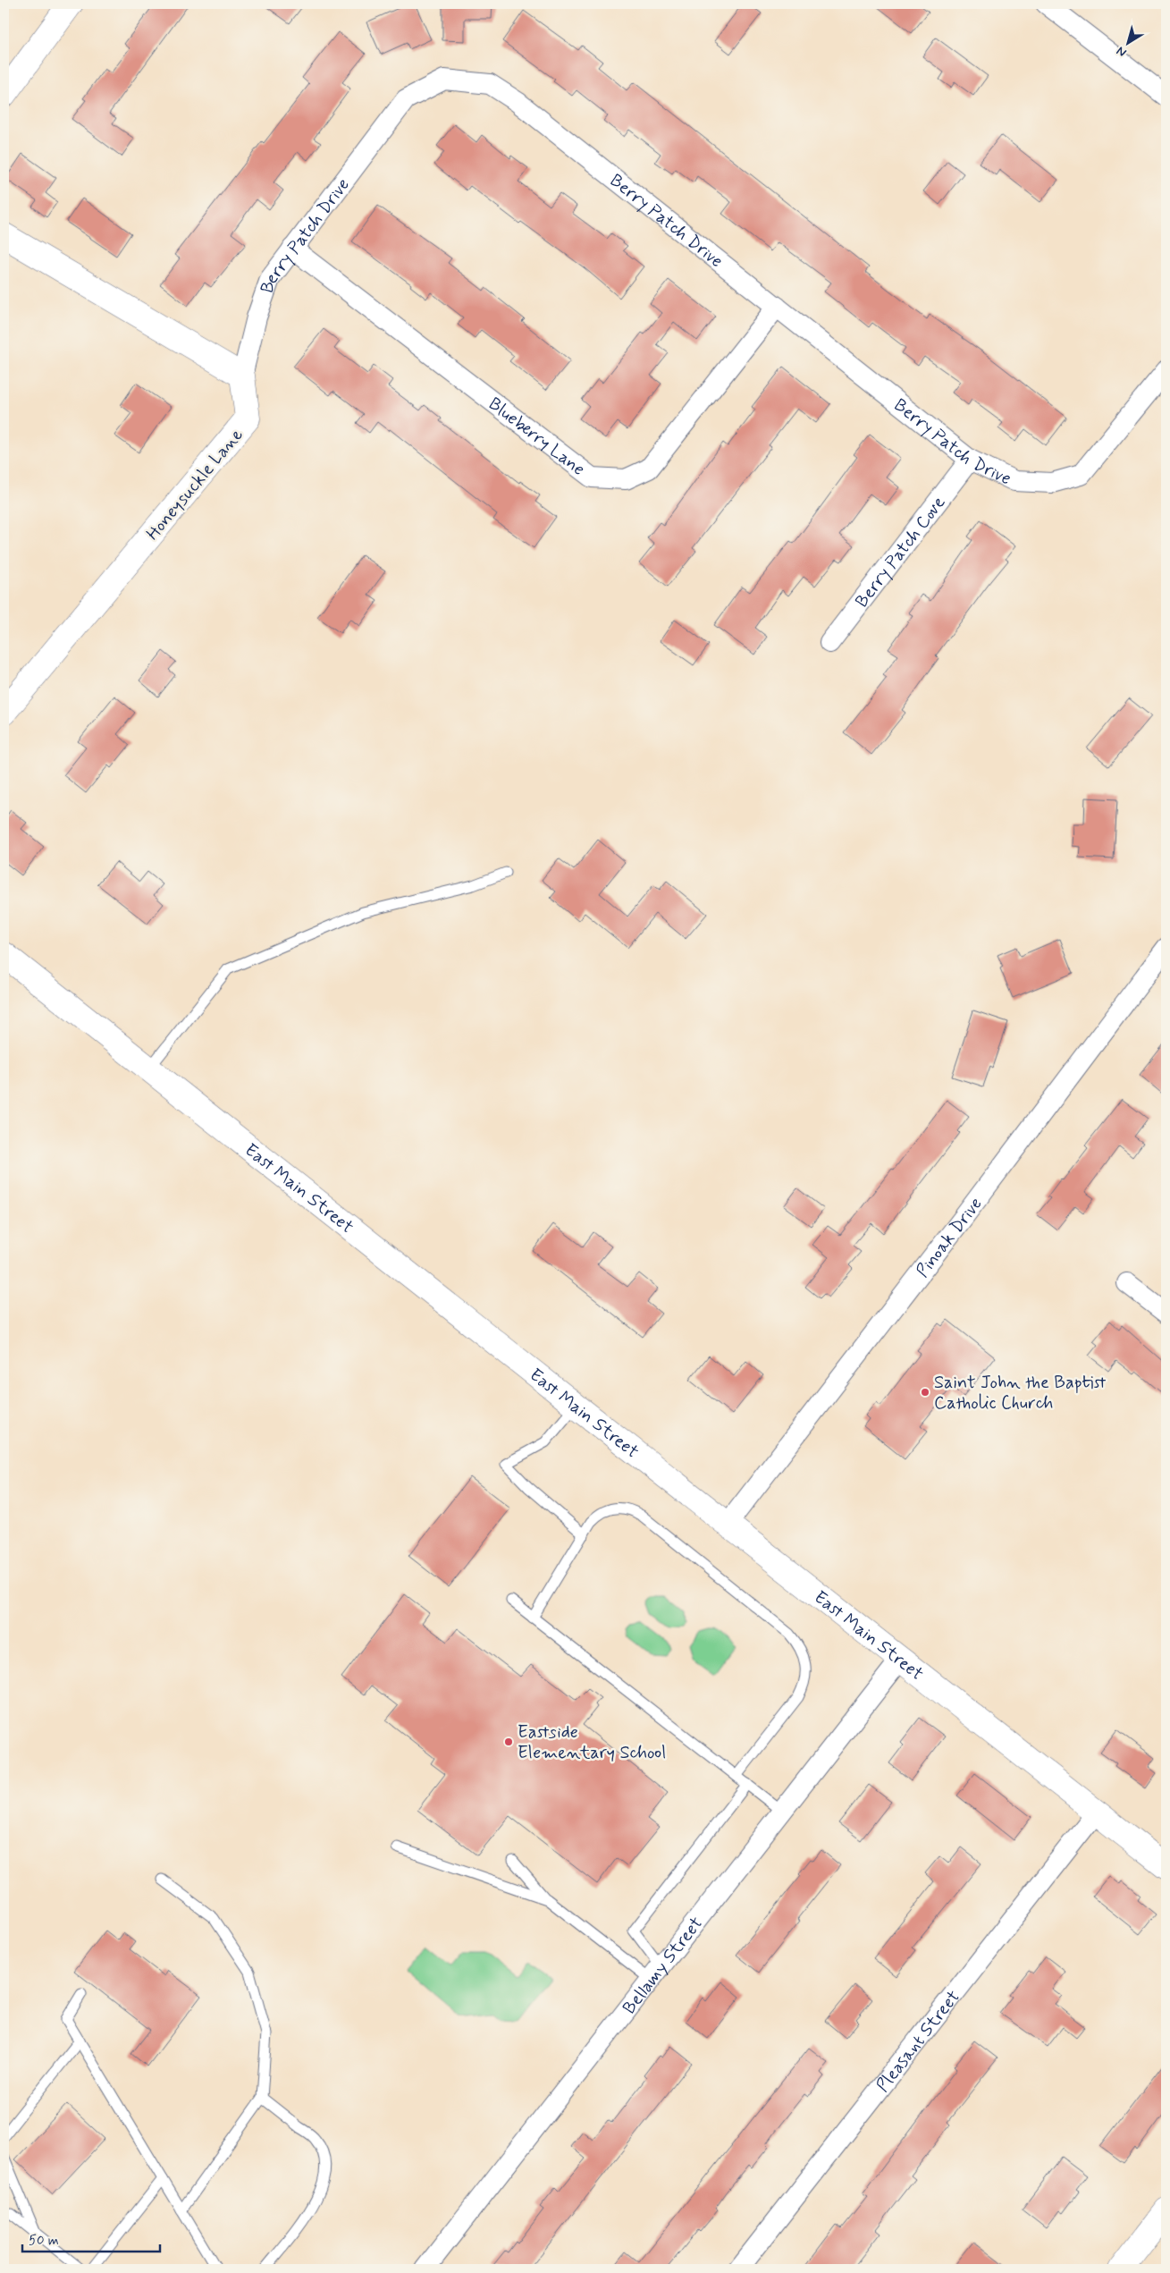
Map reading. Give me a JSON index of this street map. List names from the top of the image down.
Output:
{
  "streets": {
    "street": [
      "Berry Patch Drive",
      "Blueberry Lane",
      "Honeysuckle Lane",
      "Berry Patch Cove",
      "East Main Street",
      "Pinoak Drive",
      "Bellamy Street",
      "Pleasant Street"
    ]
  },
  "crossings": [
    ["Berry Patch Drive", "Blueberry Lane"],
    ["Berry Patch Drive", "Honeysuckle Lane"],
    ["Berry Patch Drive", "Berry Patch Cove"],
    ["East Main Street", "Pinoak Drive"],
    ["East Main Street", "Bellamy Street"],
    ["East Main Street", "Pleasant Street"]
  ],
  "places": ["Saint John the Baptist Catholic Church", "Eastside Elementary School"],
  "scale_bar": "50 m",
  "north": "bottom left"
}
